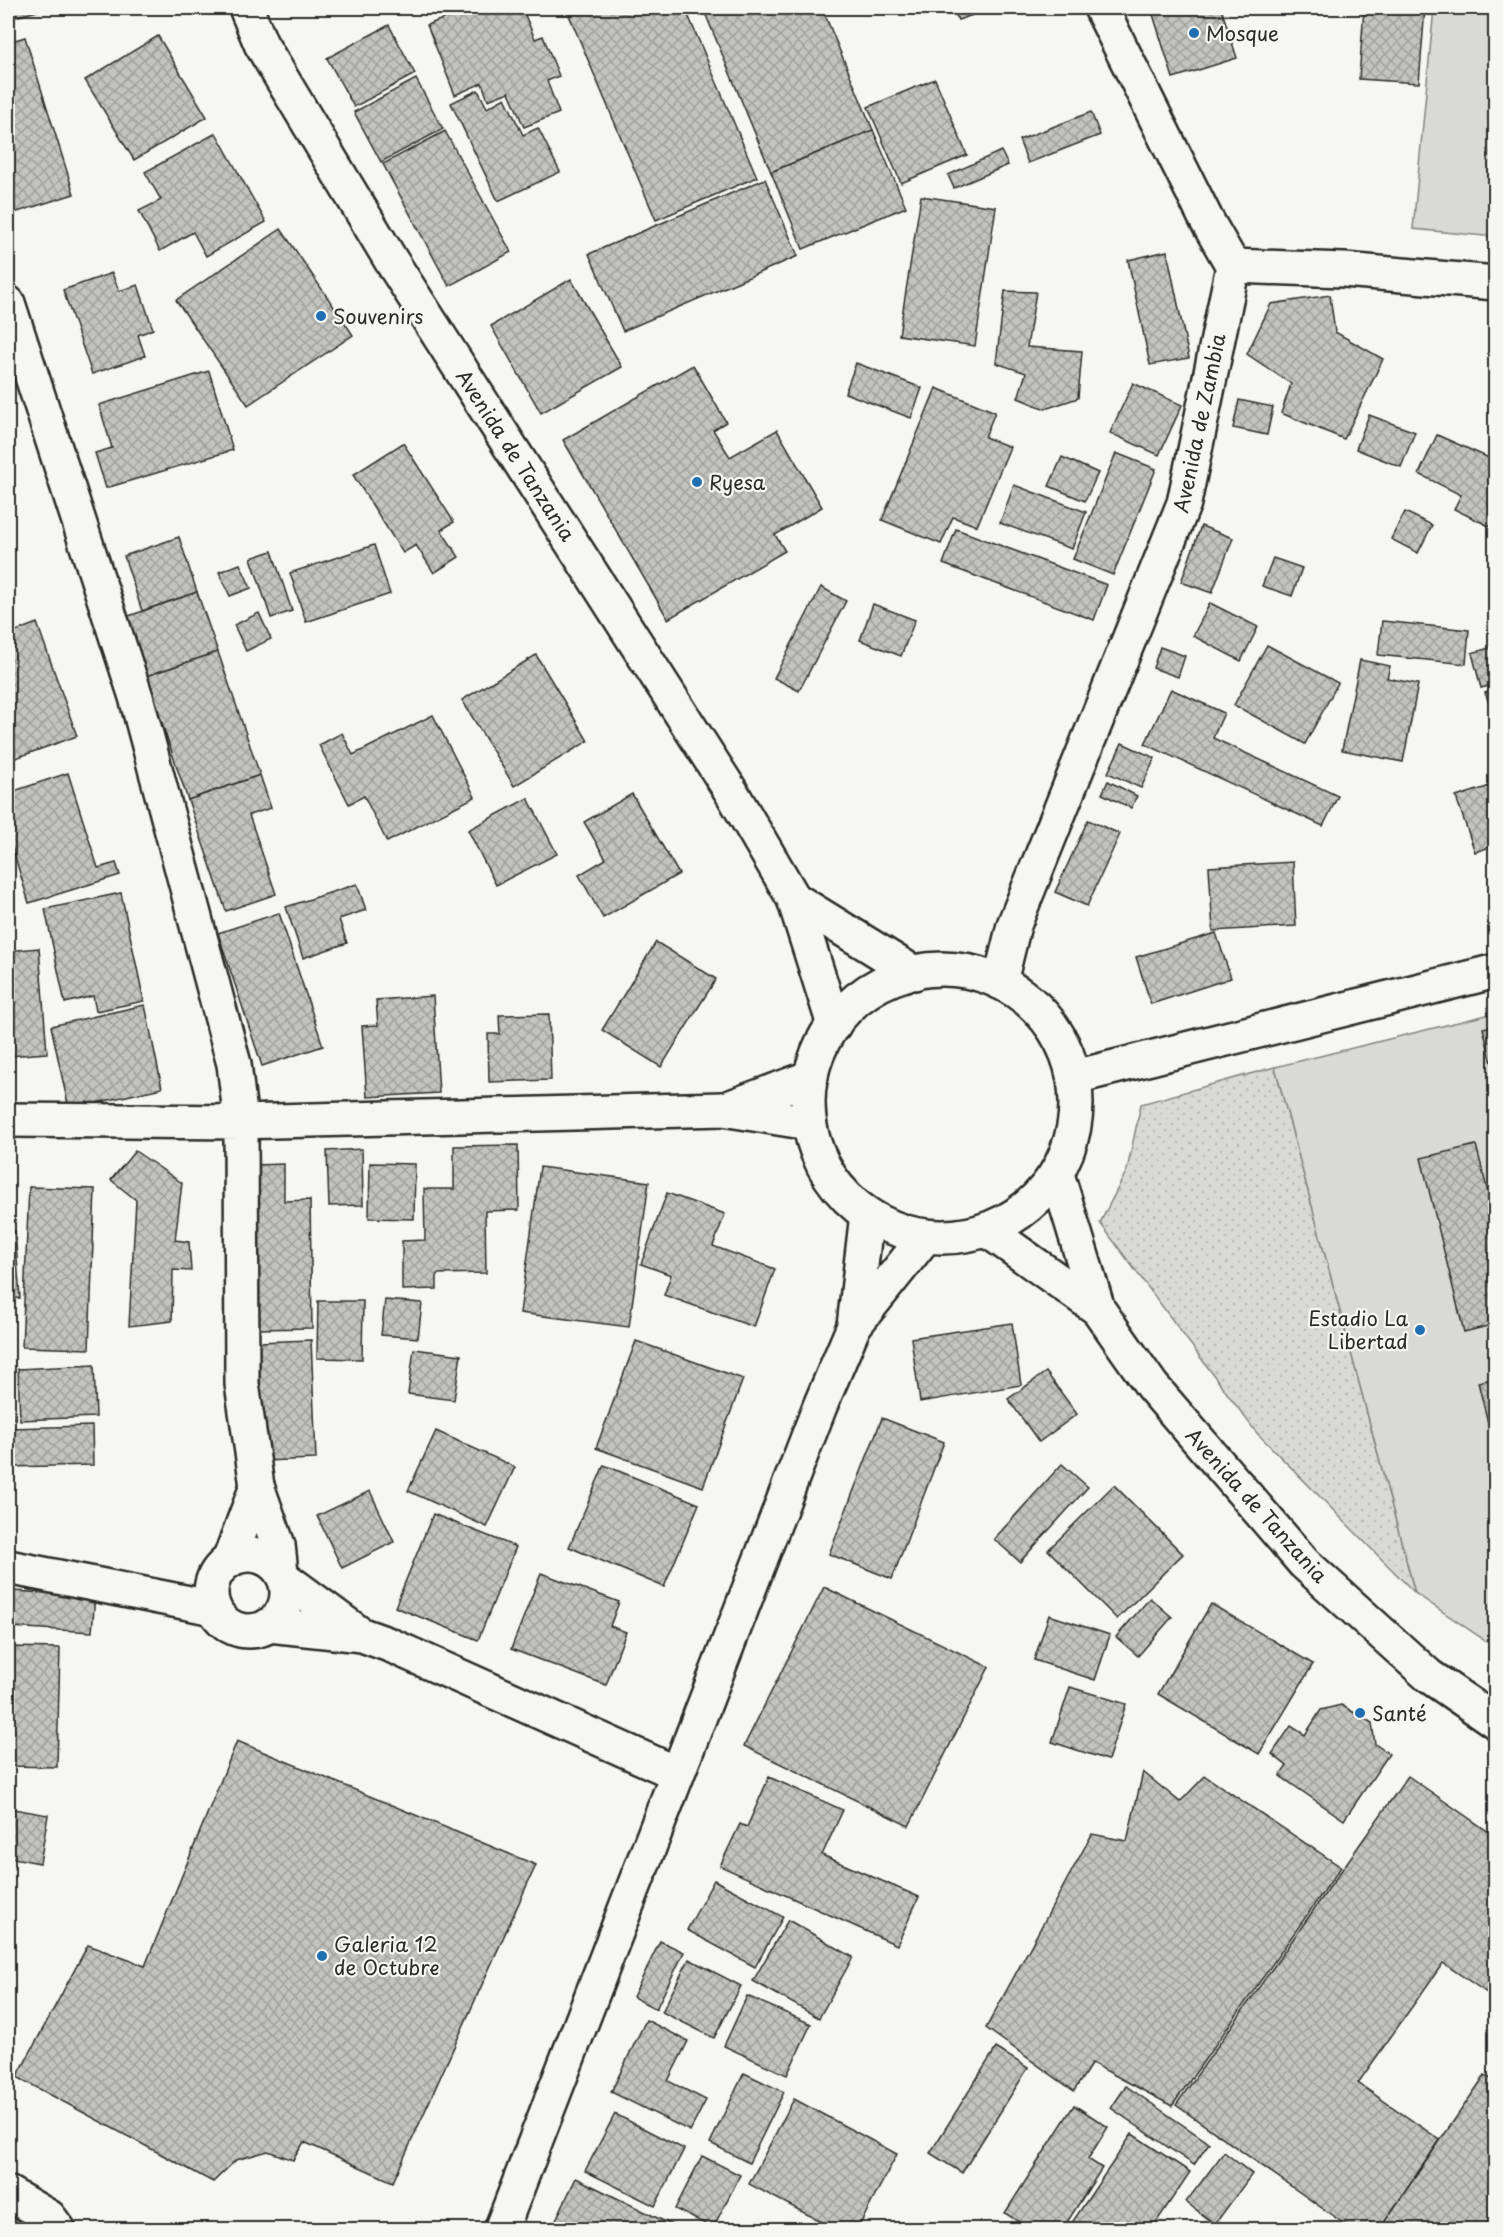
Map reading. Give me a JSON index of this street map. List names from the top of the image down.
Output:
{
  "streets": {
    "street": ["Avenida de Zambia", "Avenida de Tanzania"]
  },
  "places": [
    "Mosque",
    "Souvenirs",
    "Ryesa",
    "Estadio La Libertad",
    "Santé",
    "Galeria 12 de Octubre"
  ]
}
